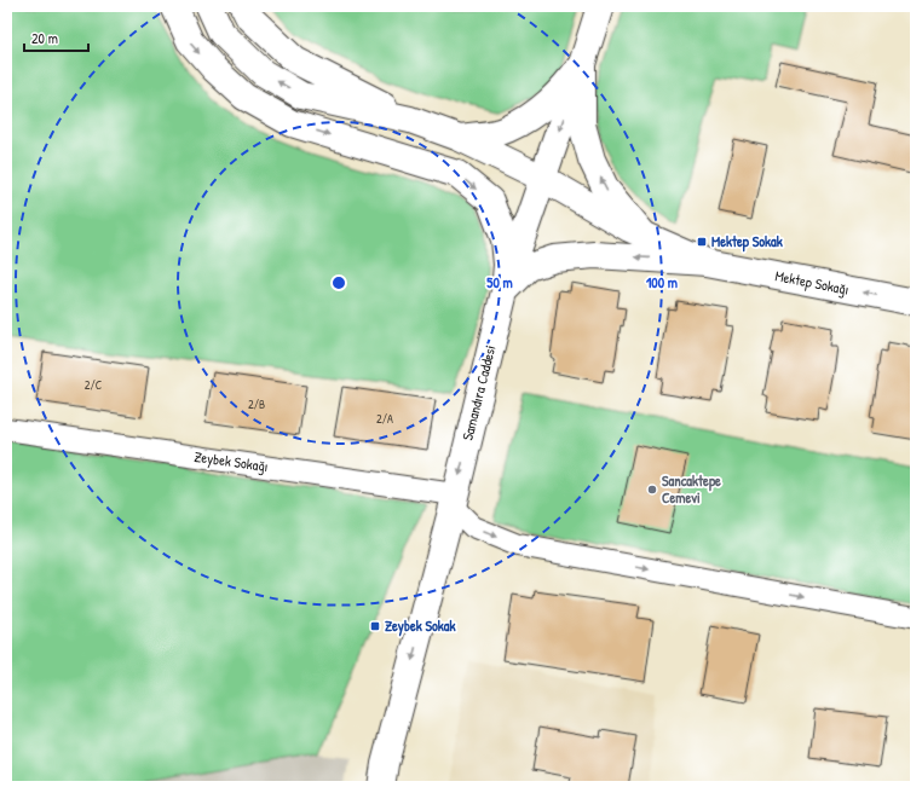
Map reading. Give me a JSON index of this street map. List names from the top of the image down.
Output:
{
  "streets": {
    "main road": ["Mektep Sokağı", "Samandıra Caddesi"],
    "street": ["Zeybek Sokağı"]
  },
  "crossings": [
    ["Samandıra Caddesi", "Zeybek Sokağı"]
  ],
  "one_way": ["Mektep Sokağı", "Samandıra Caddesi"],
  "places": {
    "transit": ["Mektep Sokak", "Zeybek Sokak"],
    "other": ["Sancaktepe Cemevi"]
  },
  "house_numbers": ["2/C", "2/B", "2/A"],
  "scale_bar": "20 m",
  "rings": ["50 m", "100 m"]
}
